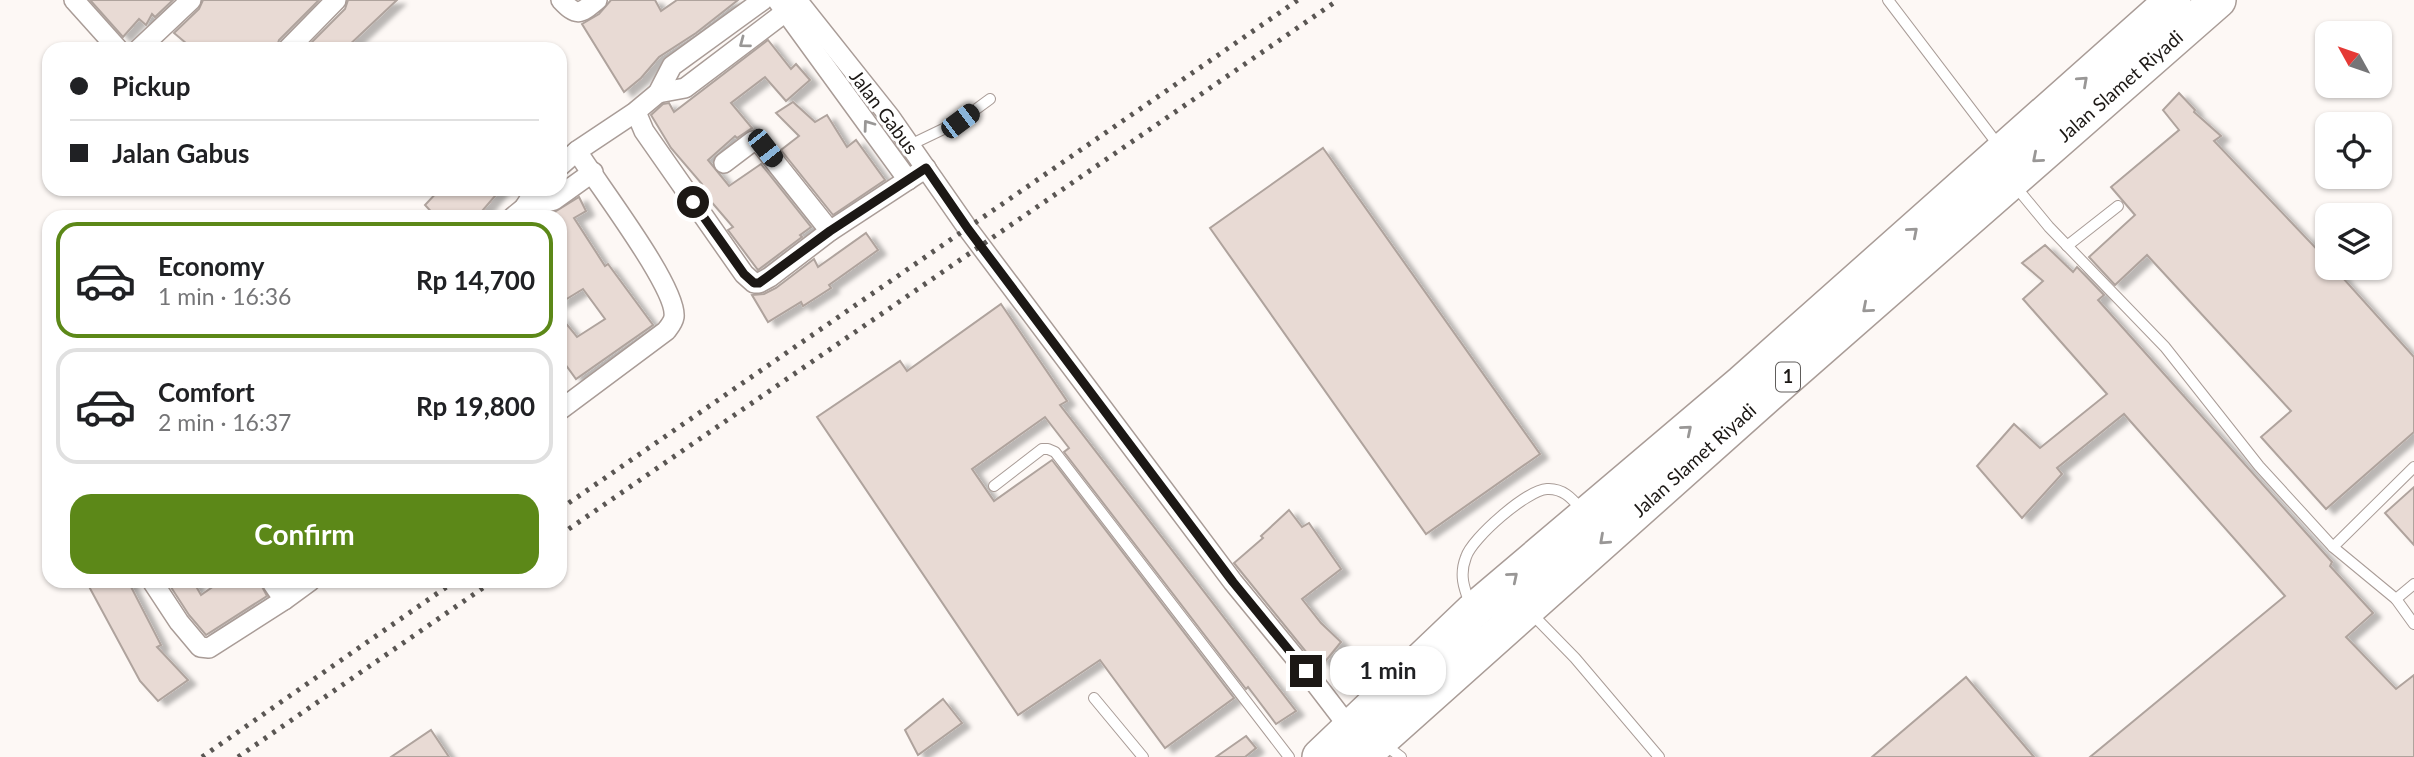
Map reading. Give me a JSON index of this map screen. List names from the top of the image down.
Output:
{
  "streets": {
    "highway": ["Jalan Slamet Riyadi", "1"],
    "street": ["Jalan Gabus"]
  },
  "crossings": [
    ["Jalan Slamet Riyadi", "Jalan Gabus"]
  ],
  "north": "top left",
  "page": {
    "banner": ["Pickup", "Jalan Gabus"],
    "list": [
      {
        "name": "Economy",
        "note": "1 min · 16:36",
        "value": "Rp 14,700"
      },
      {
        "name": "Comfort",
        "note": "2 min · 16:37",
        "value": "Rp 19,800"
      }
    ],
    "buttons": "Confirm",
    "bubble": "1 min"
  }
}
